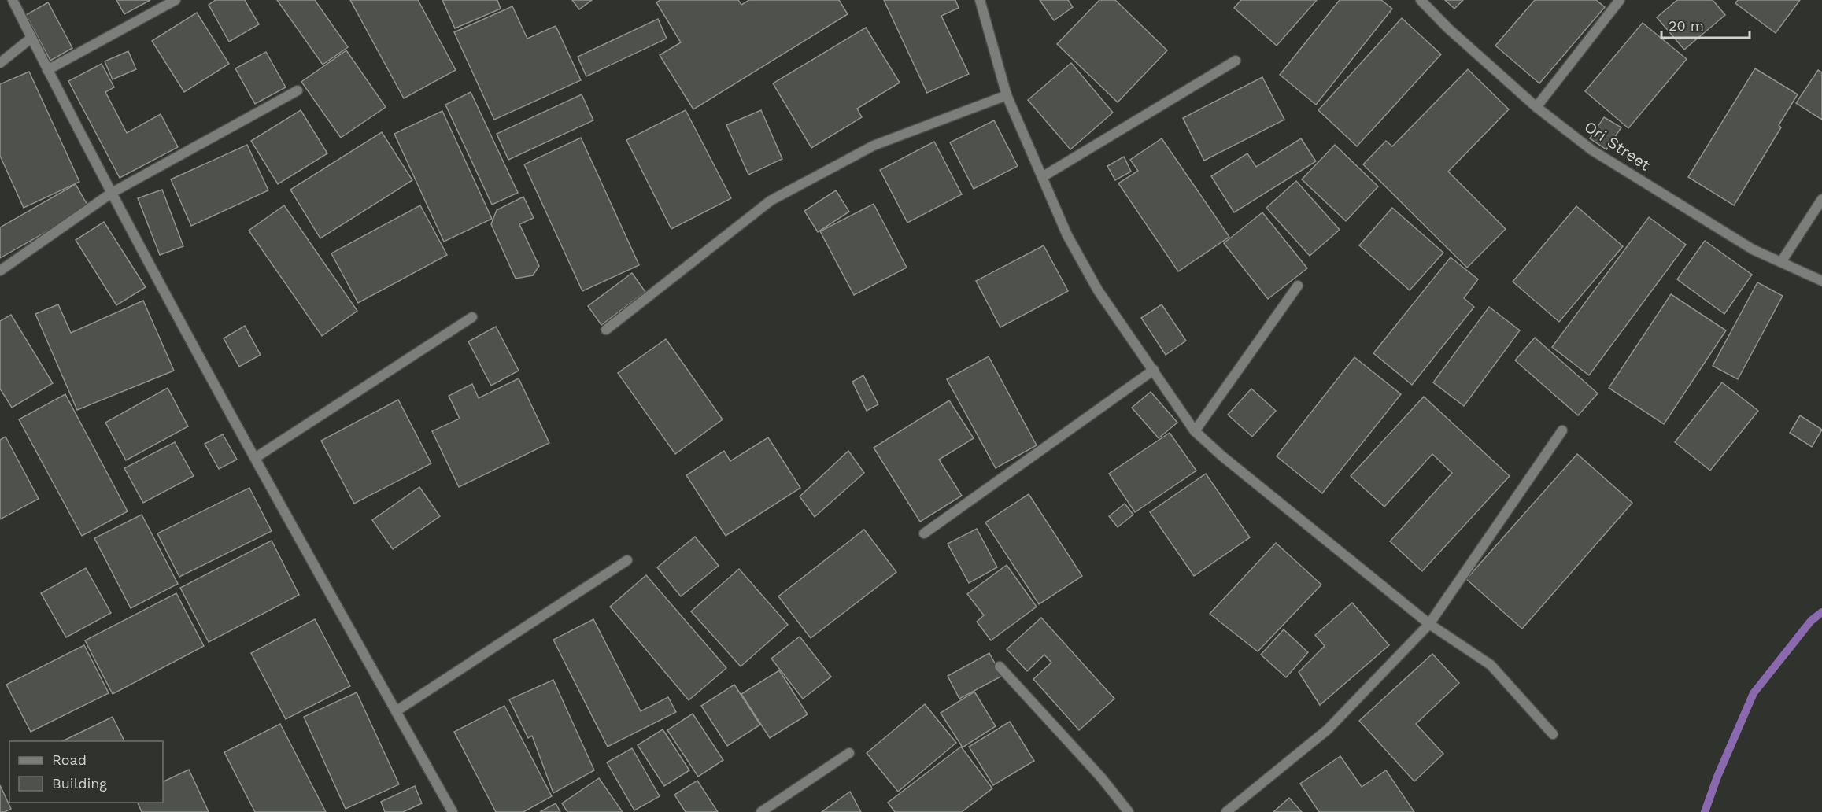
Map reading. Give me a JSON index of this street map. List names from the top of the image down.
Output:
{
  "streets": {
    "street": ["Ori Street"]
  },
  "legend": ["Road", "Building"],
  "scale_bar": "20 m"
}
